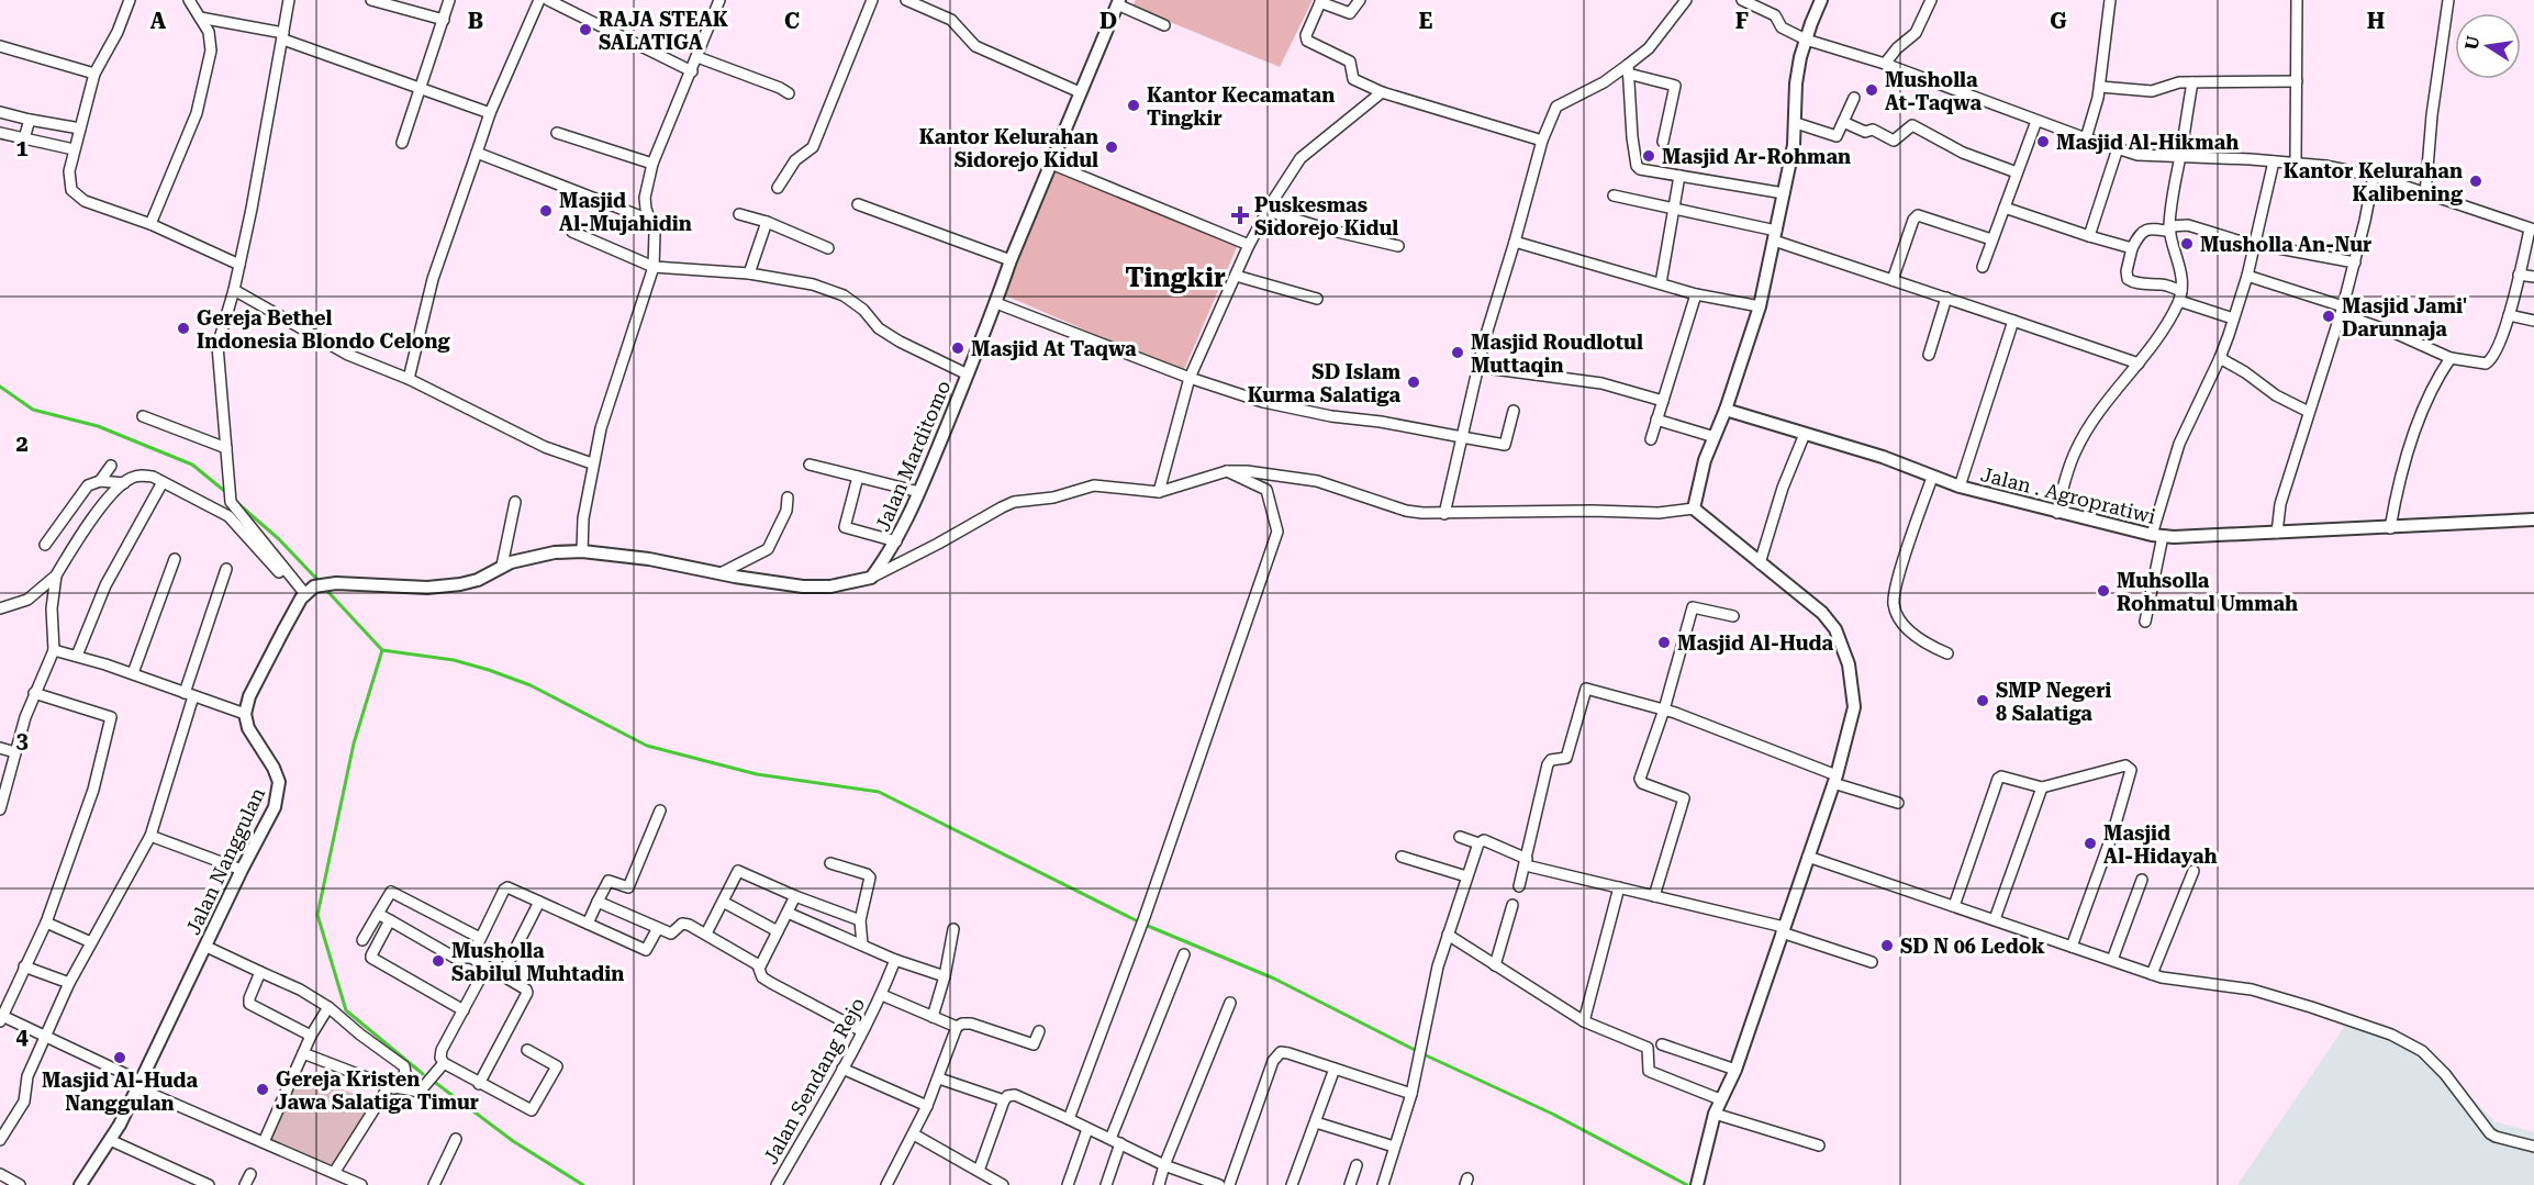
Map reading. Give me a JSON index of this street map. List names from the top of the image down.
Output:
{
  "streets": {
    "street": [
      "Jalan Marditomo",
      "Jalan . Agropratiwi",
      "Jalan Nanggulan",
      "Jalan Sendang Rejo"
    ]
  },
  "districts": ["Tingkir"],
  "places": {
    "other": [
      "RAJA STEAK SALATIGA",
      "Musholla At-Taqwa",
      "Kantor Kecamatan Tingkir",
      "Masjid Al-Hikmah",
      "Kantor Kelurahan Sidorejo Kidul",
      "Masjid Ar-Rohman",
      "Kantor Kelurahan Kalibening",
      "Masjid Al-Mujahidin",
      "Musholla An-Nur",
      "Masjid Jami' Darunnaja",
      "Gereja Bethel Indonesia Blondo Celong",
      "Masjid At Taqwa",
      "Masjid Roudlotul Muttaqin",
      "SD Islam Kurma Salatiga",
      "Muhsolla Rohmatul Ummah",
      "Masjid Al-Huda",
      "SMP Negeri 8 Salatiga",
      "Masjid Al-Hidayah",
      "SD N 06 Ledok",
      "Musholla Sabilul Muhtadin",
      "Masjid Al-Huda Nanggulan",
      "Gereja Kristen Jawa Salatiga Timur"
    ],
    "health": ["Puskesmas Sidorejo Kidul"]
  },
  "north": "left",
  "grid": {
    "columns": [
      "A",
      "B",
      "C",
      "D",
      "E",
      "F",
      "G",
      "H"
    ],
    "rows": [
      "1",
      "2",
      "3",
      "4"
    ]
  }
}
